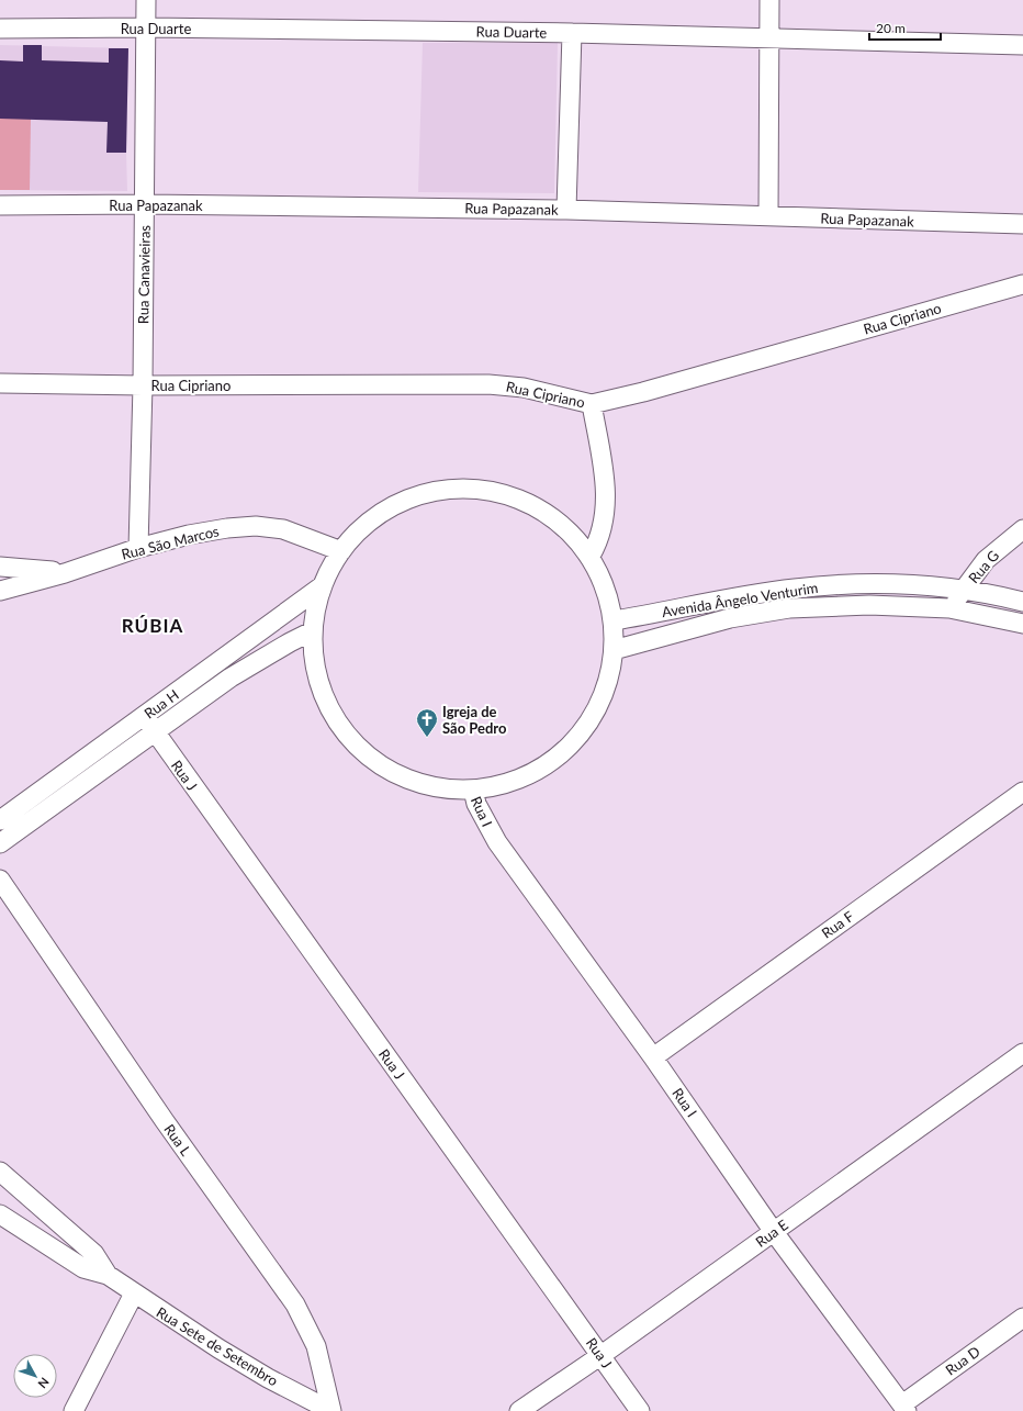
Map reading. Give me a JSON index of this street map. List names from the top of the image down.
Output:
{
  "streets": {
    "street": [
      "Rua Duarte",
      "Rua Papazanak",
      "Rua Canavieiras",
      "Rua Cipriano",
      "Rua São Marcos",
      "Rua G",
      "Avenida Ângelo Venturim",
      "Rua H",
      "Rua J",
      "Rua I",
      "Rua F",
      "Rua L",
      "Rua E",
      "Rua Sete de Setembro",
      "Rua D"
    ]
  },
  "crossings": [
    ["Rua Duarte", "Rua Canavieiras"],
    ["Rua Papazanak", "Rua Canavieiras"],
    ["Rua Canavieiras", "Rua Cipriano"],
    ["Rua Canavieiras", "Rua São Marcos"],
    ["Rua G", "Avenida Ângelo Venturim"],
    ["Rua H", "Rua J"],
    ["Rua J", "Rua E"],
    ["Rua I", "Rua F"],
    ["Rua I", "Rua E"],
    ["Rua I", "Rua D"],
    ["Rua L", "Rua Sete de Setembro"]
  ],
  "districts": ["RÚBIA"],
  "places": {
    "church": ["Igreja de São Pedro"]
  },
  "scale_bar": "20 m",
  "north": "bottom right"
}
